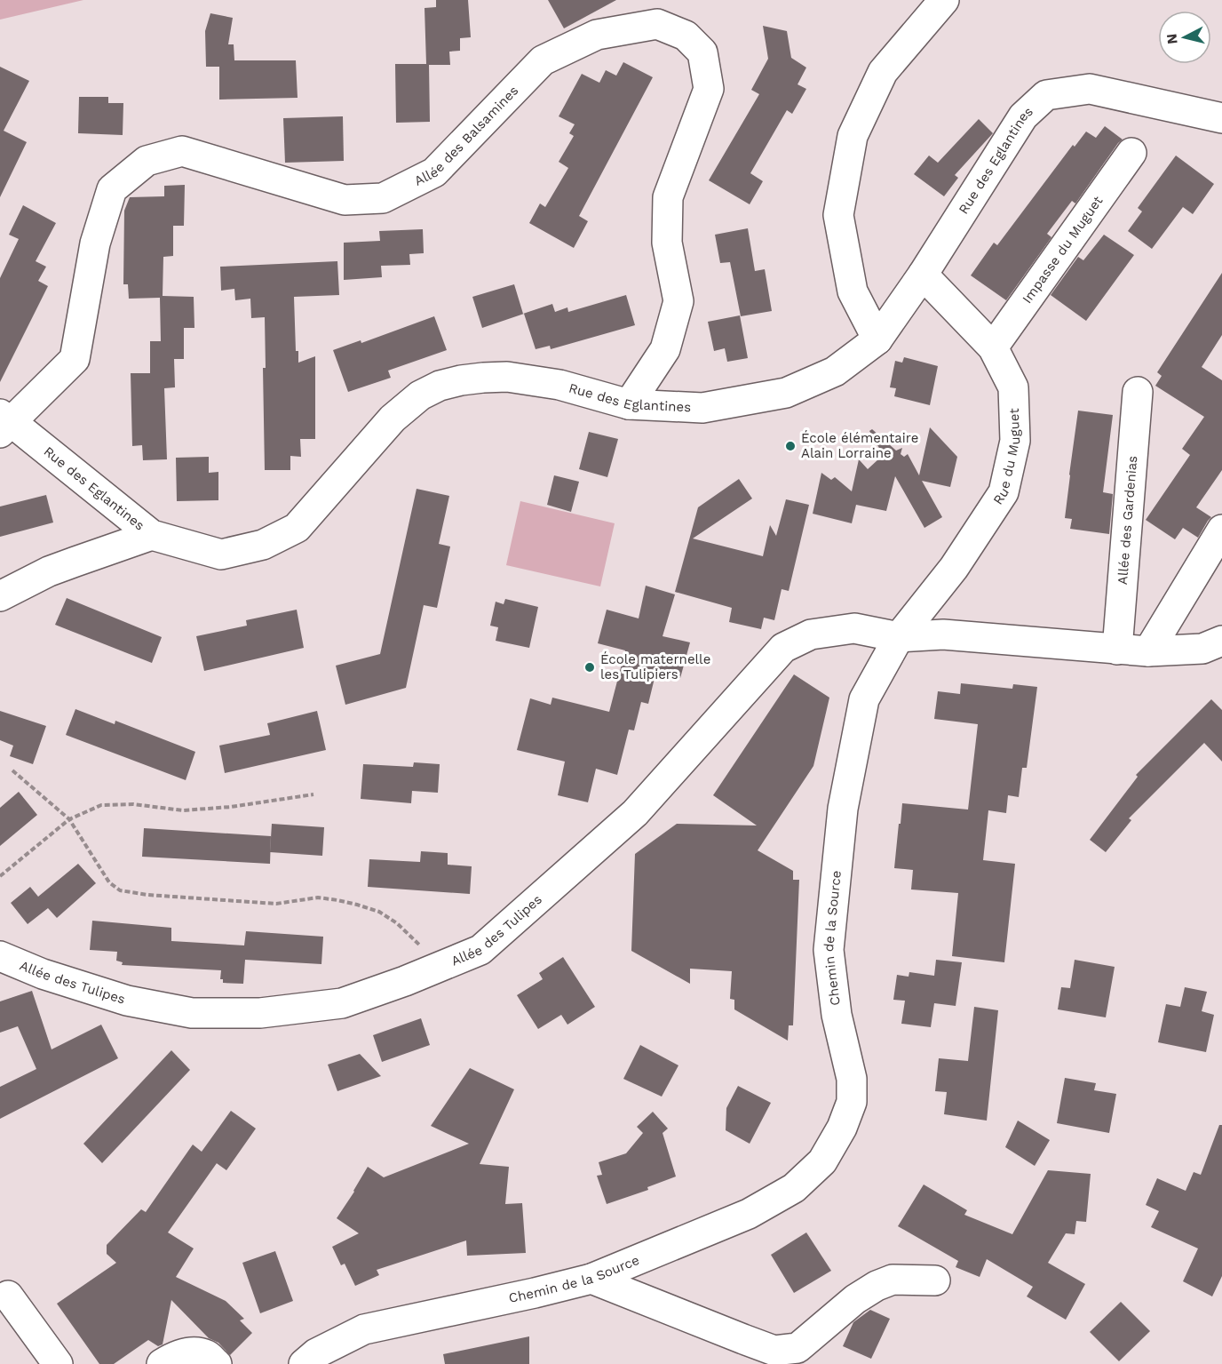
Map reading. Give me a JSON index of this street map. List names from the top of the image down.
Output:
{
  "streets": {
    "street": [
      "Allée des Balsamines",
      "Rue des Eglantines",
      "Impasse du Muguet",
      "Rue du Muguet",
      "Allée des Gardenias",
      "Allée des Tulipes",
      "Chemin de la Source"
    ]
  },
  "crossings": [
    ["Allée des Balsamines", "Rue des Eglantines"],
    ["Rue des Eglantines", "Rue du Muguet"],
    ["Impasse du Muguet", "Rue du Muguet"],
    ["Rue du Muguet", "Allée des Tulipes"],
    ["Rue du Muguet", "Chemin de la Source"],
    ["Allée des Tulipes", "Chemin de la Source"]
  ],
  "places": ["École élémentaire Alain Lorraine", "École maternelle les Tulipiers"],
  "north": "left"
}
